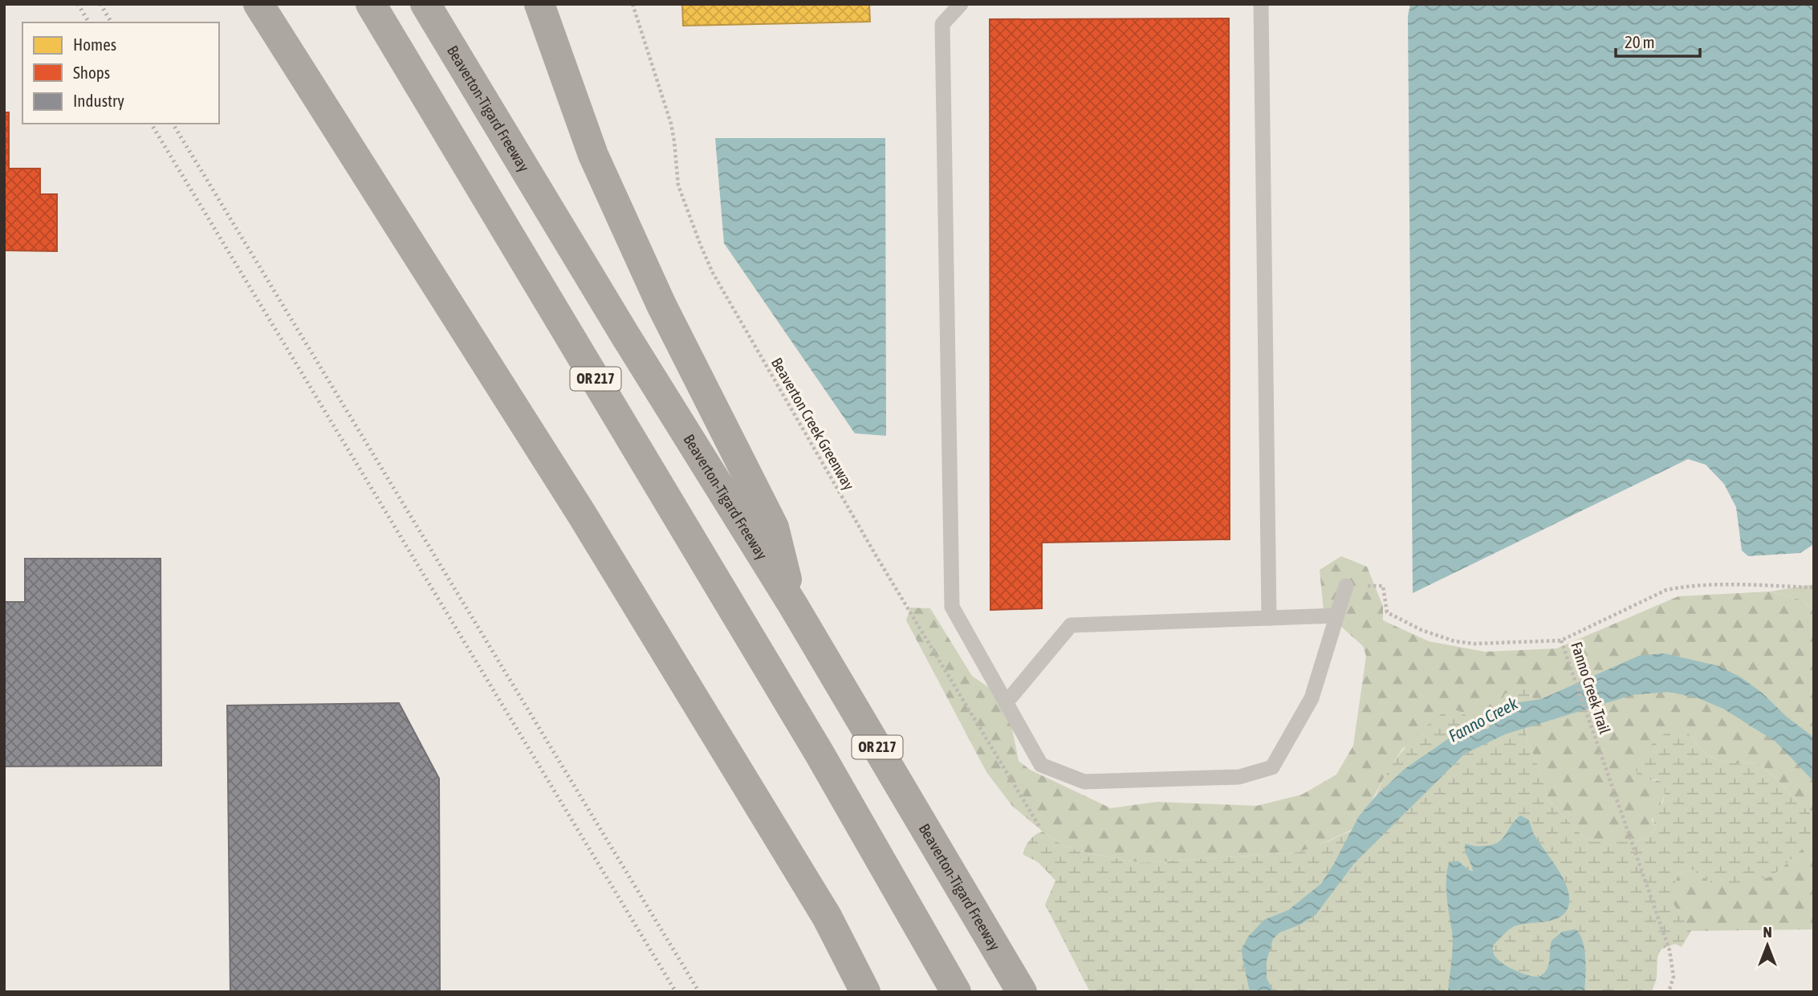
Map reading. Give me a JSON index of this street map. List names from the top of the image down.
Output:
{
  "streets": {
    "highway": ["Beaverton-Tigard Freeway", "OR 217"],
    "path": ["Beaverton Creek Greenway", "Fanno Creek Trail"]
  },
  "water": ["Fanno Creek"],
  "legend": ["Homes", "Shops", "Industry"],
  "scale_bar": "20 m",
  "north": "top"
}
